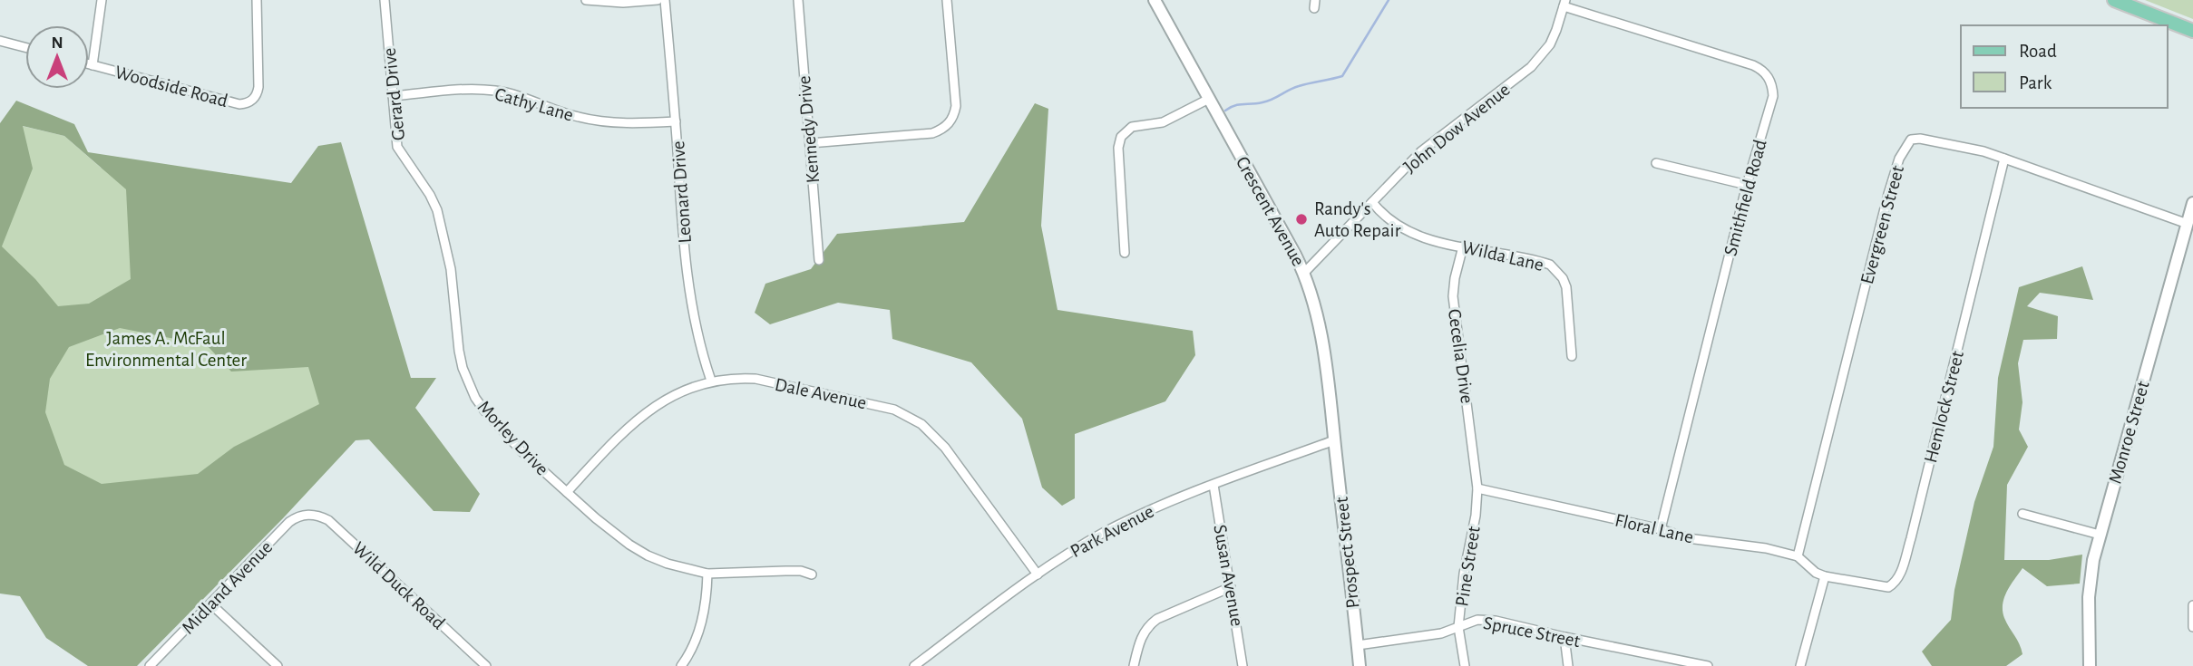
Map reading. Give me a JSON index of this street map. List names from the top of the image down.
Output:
{
  "streets": {
    "main road": ["Crescent Avenue", "Monroe Street", "Prospect Street"],
    "street": [
      "Woodside Road",
      "Gerard Drive",
      "Cathy Lane",
      "John Dow Avenue",
      "Kennedy Drive",
      "Leonard Drive",
      "Smithfield Road",
      "Evergreen Street",
      "Wilda Lane",
      "Cecelia Drive",
      "Dale Avenue",
      "Hemlock Street",
      "Morley Drive",
      "Floral Lane",
      "Park Avenue",
      "Pine Street",
      "Susan Avenue",
      "Wild Duck Road",
      "Midland Avenue",
      "Spruce Street"
    ]
  },
  "crossings": [
    ["Gerard Drive", "Cathy Lane"],
    ["Gerard Drive", "Morley Drive"],
    ["Cathy Lane", "Leonard Drive"],
    ["John Dow Avenue", "Smithfield Road"],
    ["John Dow Avenue", "Crescent Avenue"],
    ["John Dow Avenue", "Wilda Lane"],
    ["Leonard Drive", "Dale Avenue"],
    ["Smithfield Road", "Floral Lane"],
    ["Crescent Avenue", "Park Avenue"],
    ["Crescent Avenue", "Prospect Street"],
    ["Evergreen Street", "Hemlock Street"],
    ["Evergreen Street", "Monroe Street"],
    ["Evergreen Street", "Floral Lane"],
    ["Wilda Lane", "Cecelia Drive"],
    ["Cecelia Drive", "Pine Street"],
    ["Dale Avenue", "Morley Drive"],
    ["Dale Avenue", "Park Avenue"],
    ["Hemlock Street", "Floral Lane"],
    ["Floral Lane", "Pine Street"],
    ["Park Avenue", "Prospect Street"],
    ["Park Avenue", "Susan Avenue"],
    ["Prospect Street", "Spruce Street"],
    ["Pine Street", "Spruce Street"],
    ["Wild Duck Road", "Midland Avenue"]
  ],
  "parks": ["James A. McFaul Environmental Center"],
  "places": ["Randy's Auto Repair"],
  "legend": ["Road", "Park"],
  "north": "top"
}
